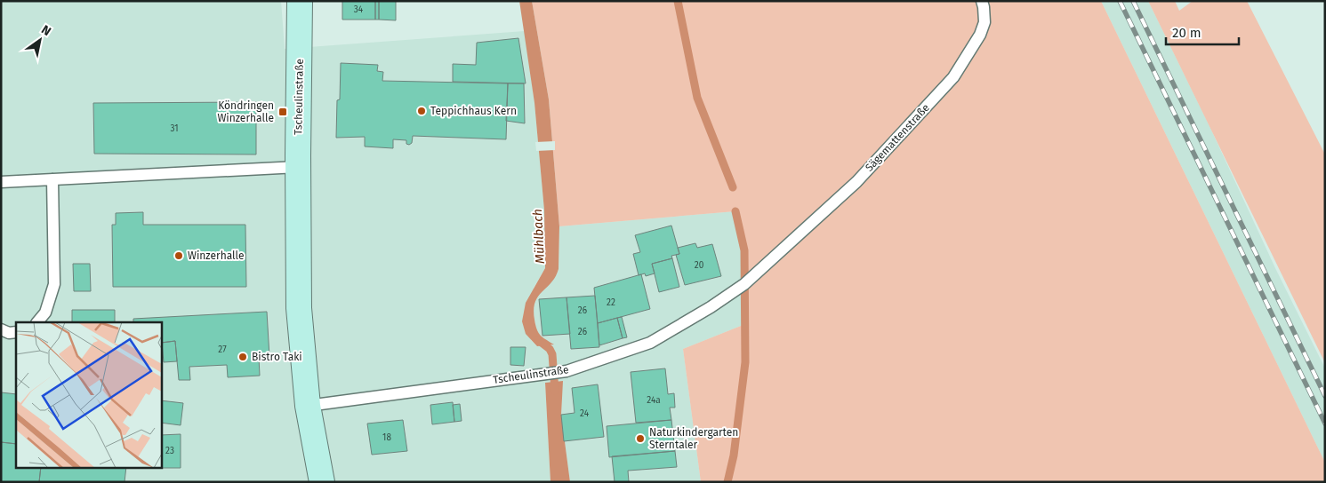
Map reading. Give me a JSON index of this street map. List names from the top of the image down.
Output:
{
  "streets": {
    "street": ["Tscheulinstraße"],
    "lane": ["Sägemattenstraße"]
  },
  "crossings": [
    ["Tscheulinstraße", "Sägemattenstraße"]
  ],
  "water": ["Mühlbach"],
  "places": {
    "other": [
      "Teppichhaus Kern",
      "Winzerhalle",
      "Bistro Taki",
      "Naturkindergarten Sterntaler"
    ],
    "transit": ["Köndringen Winzerhalle"]
  },
  "house_numbers": [
    "34",
    "31",
    "20",
    "22",
    "26",
    "26",
    "27",
    "24a",
    "24",
    "18",
    "23"
  ],
  "scale_bar": "20 m",
  "north": "top right"
}
